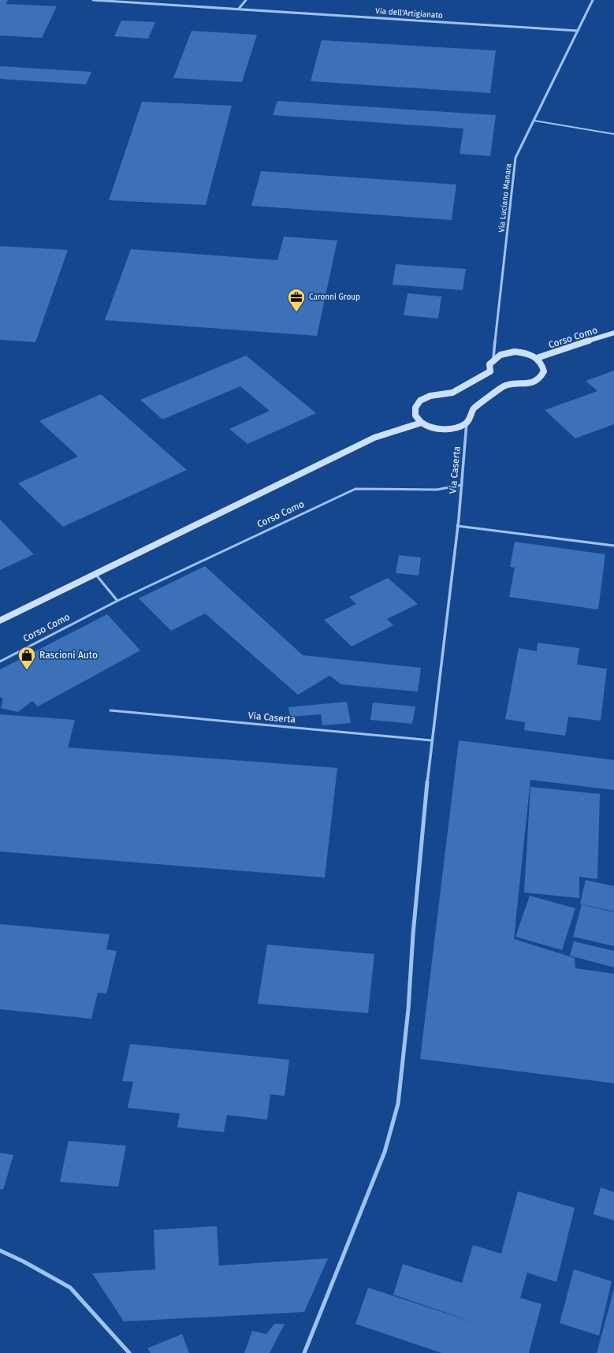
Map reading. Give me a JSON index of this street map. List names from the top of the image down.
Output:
{
  "streets": {
    "main road": ["Corso Como"],
    "street": ["Via dell'Artigianato", "Via Luciano Manara", "Via Caserta"]
  },
  "crossings": [
    ["Via dell'Artigianato", "Via Luciano Manara"],
    ["Corso Como", "Via Caserta"]
  ],
  "places": {
    "office": ["Caronni Group"],
    "shop": ["Rascioni Auto"]
  }
}
